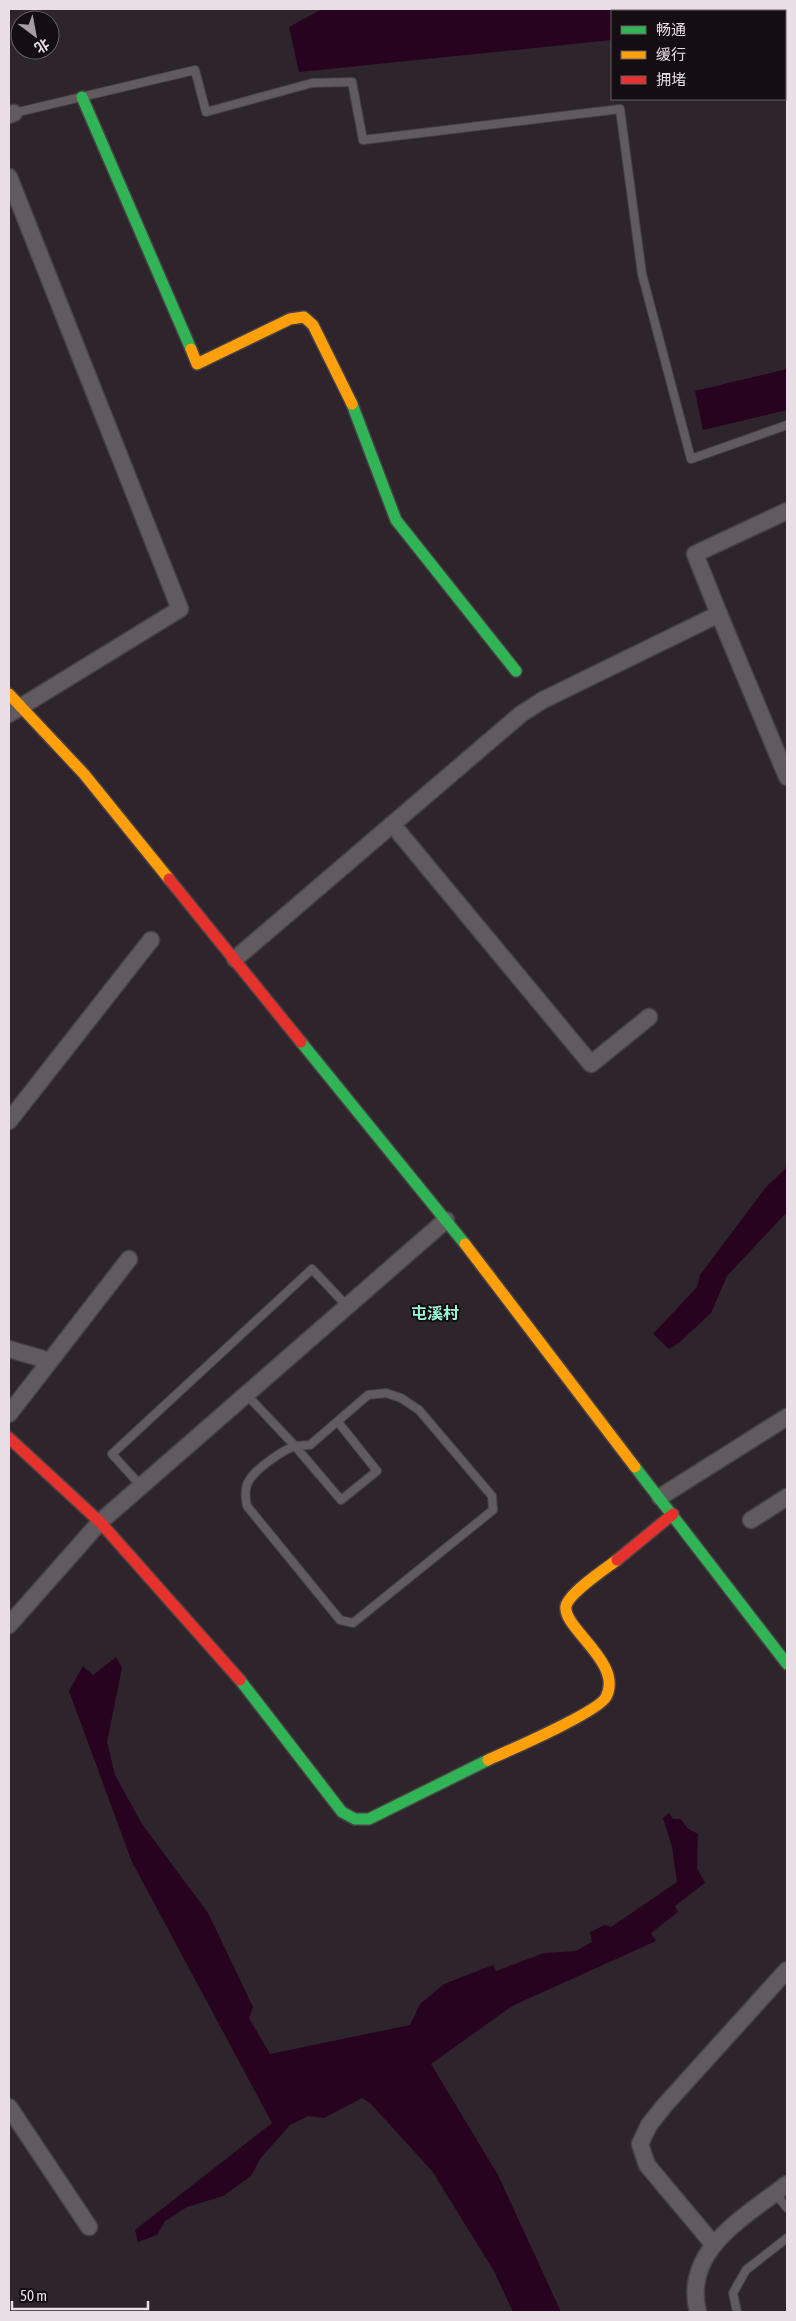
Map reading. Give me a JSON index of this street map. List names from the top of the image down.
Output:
{
  "districts": ["屯溪村"],
  "legend": ["畅通", "缓行", "拥堵"],
  "scale_bar": "50 m",
  "north": "bottom right"
}
